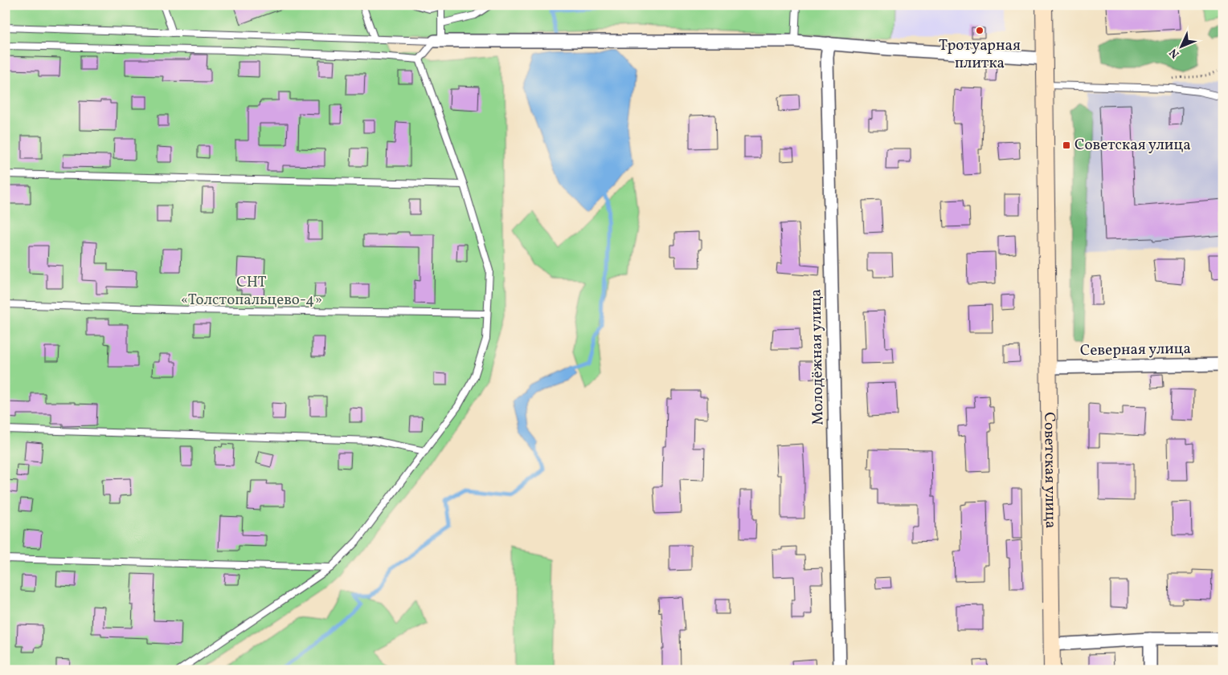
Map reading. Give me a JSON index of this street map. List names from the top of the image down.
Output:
{
  "streets": {
    "street": ["Северная улица", "Молодёжная улица", "Советская улица"]
  },
  "crossings": [
    ["Северная улица", "Советская улица"]
  ],
  "parks": ["СНТ «Толстопальцево-4»"],
  "places": {
    "other": ["Тротуарная плитка"],
    "transit": ["Советская улица"]
  },
  "north": "bottom left"
}
